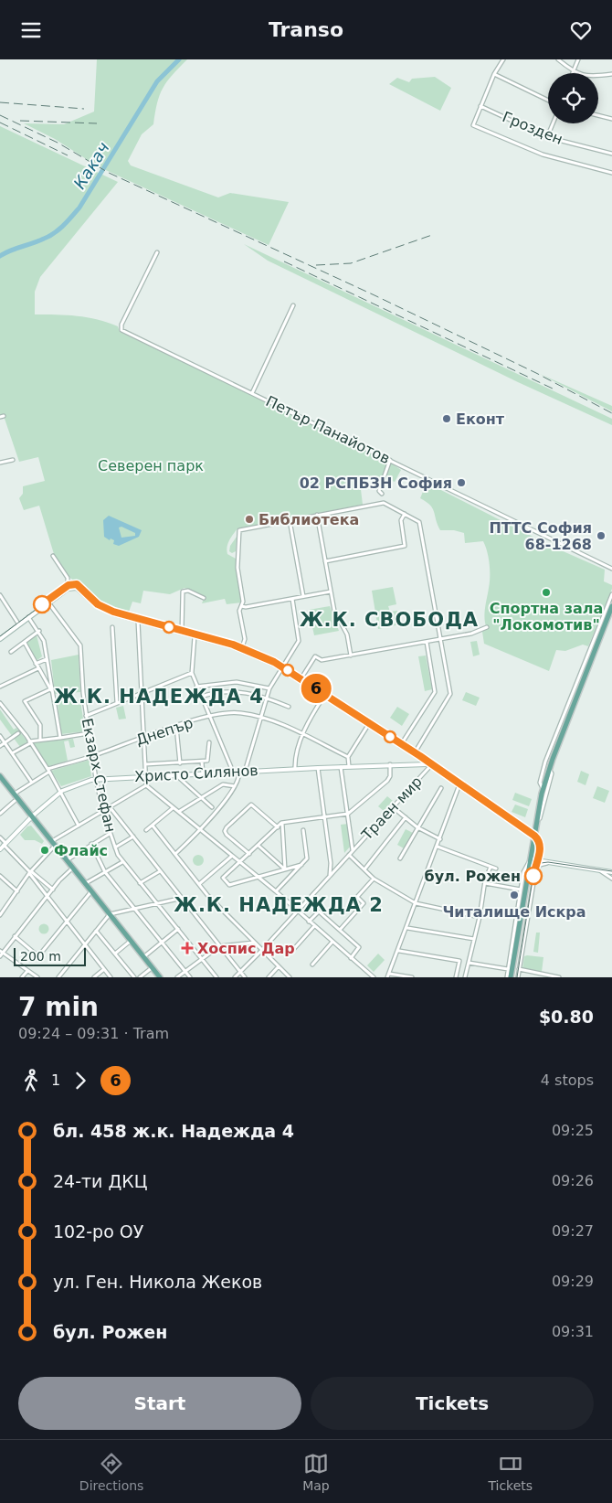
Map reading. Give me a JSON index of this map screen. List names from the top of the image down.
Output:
{
  "streets": {
    "street": [
      "Грозден",
      "Петър Панайотов",
      "Днепър",
      "Христо Силянов",
      "Екзарх Стефан",
      "Траен мир"
    ]
  },
  "crossings": [
    ["Днепър", "Екзарх Стефан"],
    ["Христо Силянов", "Екзарх Стефан"],
    ["Христо Силянов", "Траен мир"]
  ],
  "districts": ["Ж.К. СВОБОДА", "Ж.К. НАДЕЖДА 4", "Ж.К. НАДЕЖДА 2"],
  "water": ["Какач"],
  "parks": ["Северен парк"],
  "places": {
    "other": [
      "Еконт",
      "02 РСПБЗН София",
      "Библиотека",
      "ПТТС София 68-1268",
      "Спортна зала \"Локомотив\"",
      "Флайс",
      "бул. Рожен",
      "Читалище Искра"
    ],
    "health": ["Хоспис Дар"]
  },
  "lines": ["tram line 6"],
  "scale_bar": "200 m",
  "page": {
    "header": "Transo",
    "on_map": "6",
    "scale": "200 m",
    "heading": ["7 min", "09:24 – 09:31 · Tram", "$0.80"],
    "legs": ["1", "6", "4 stops"],
    "list": [
      {
        "name": "бл. 458 ж.к. Надежда 4",
        "value": "09:25"
      },
      {
        "name": "24-ти ДКЦ",
        "value": "09:26"
      },
      {
        "name": "102-ро ОУ",
        "value": "09:27"
      },
      {
        "name": "ул. Ген. Никола Жеков",
        "value": "09:29"
      },
      {
        "name": "бул. Рожен",
        "value": "09:31"
      }
    ],
    "buttons": ["Start", "Tickets"],
    "tabs": ["Directions", "Map", "Tickets"]
  }
}
